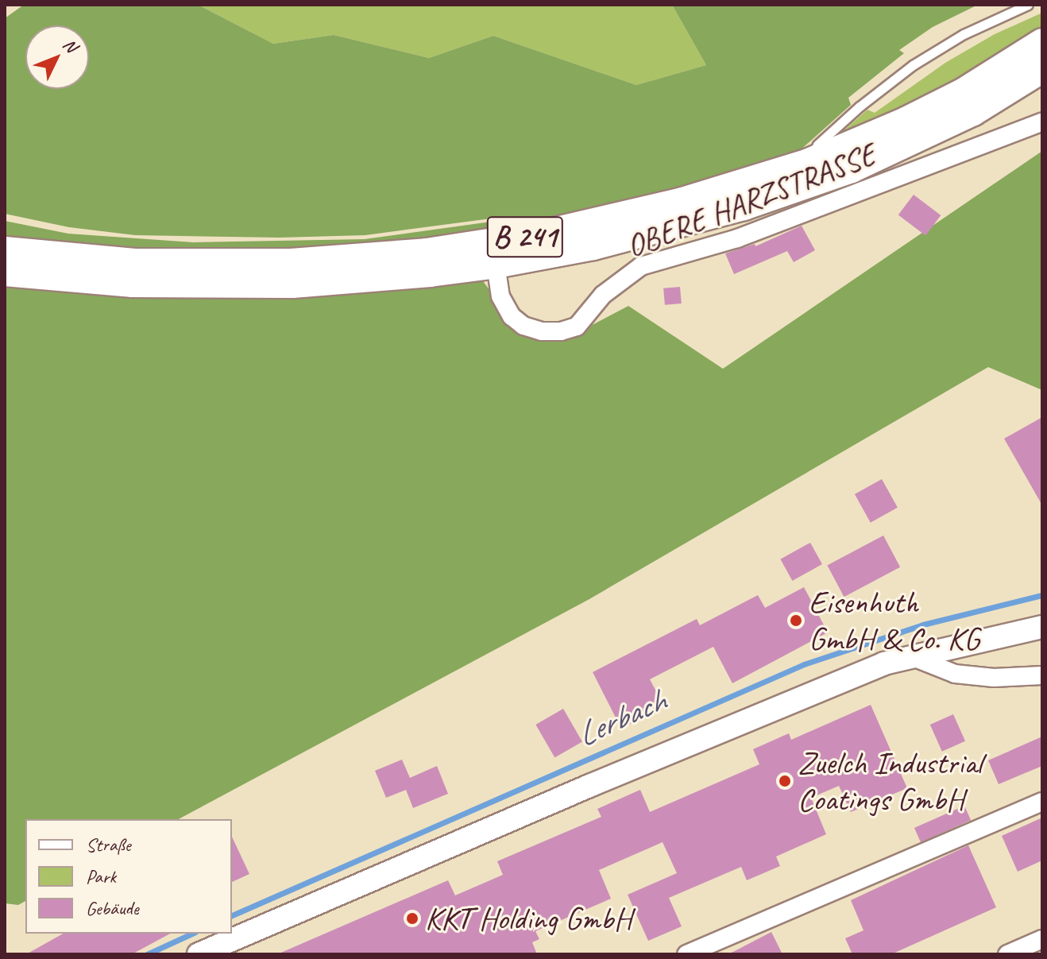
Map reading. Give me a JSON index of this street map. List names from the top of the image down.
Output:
{
  "streets": {
    "main road": ["B 241"],
    "street": ["OBERE HARZSTRASSE"]
  },
  "crossings": [
    ["OBERE HARZSTRASSE", "B 241"]
  ],
  "water": ["Lerbach"],
  "places": ["Eisenhuth GmbH & Co. KG", "Zuelch Industrial Coatings GmbH", "KKT Holding GmbH"],
  "legend": ["Straße", "Park", "Gebäude"],
  "north": "top right"
}
